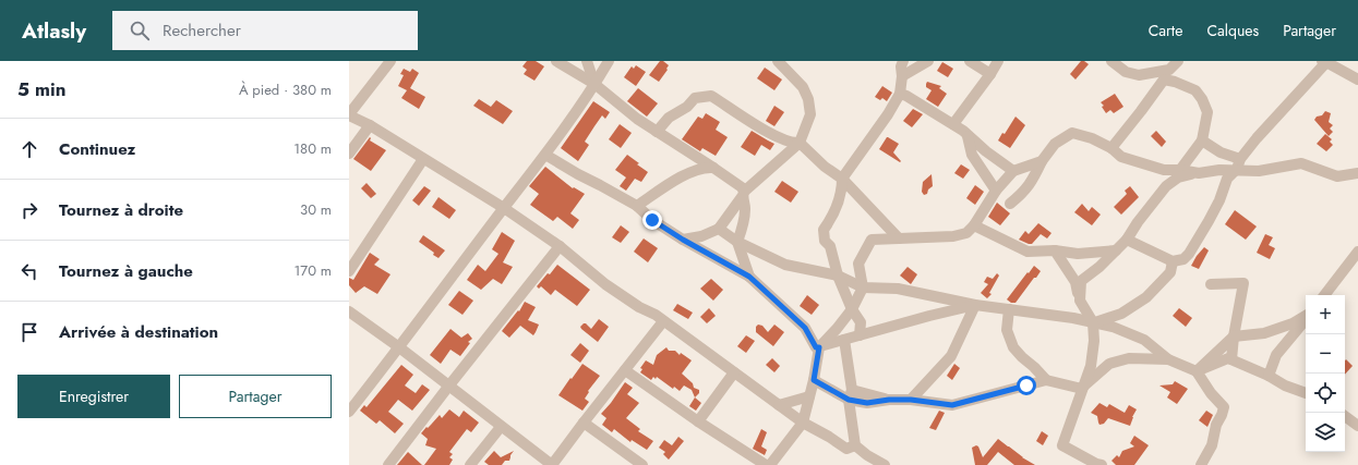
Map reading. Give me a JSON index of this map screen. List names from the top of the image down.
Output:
{
  "page": {
    "header": "Atlasly",
    "search": "Rechercher",
    "nav": ["Carte", "Calques", "Partager"],
    "heading": ["5 min", "À pied · 380 m"],
    "list": [
      ["Continuez", "180 m"],
      ["Tournez à droite", "30 m"],
      ["Tournez à gauche", "170 m"],
      "Arrivée à destination"
    ],
    "map_buttons": ["+", "−"],
    "buttons": ["Enregistrer", "Partager"]
  }
}
